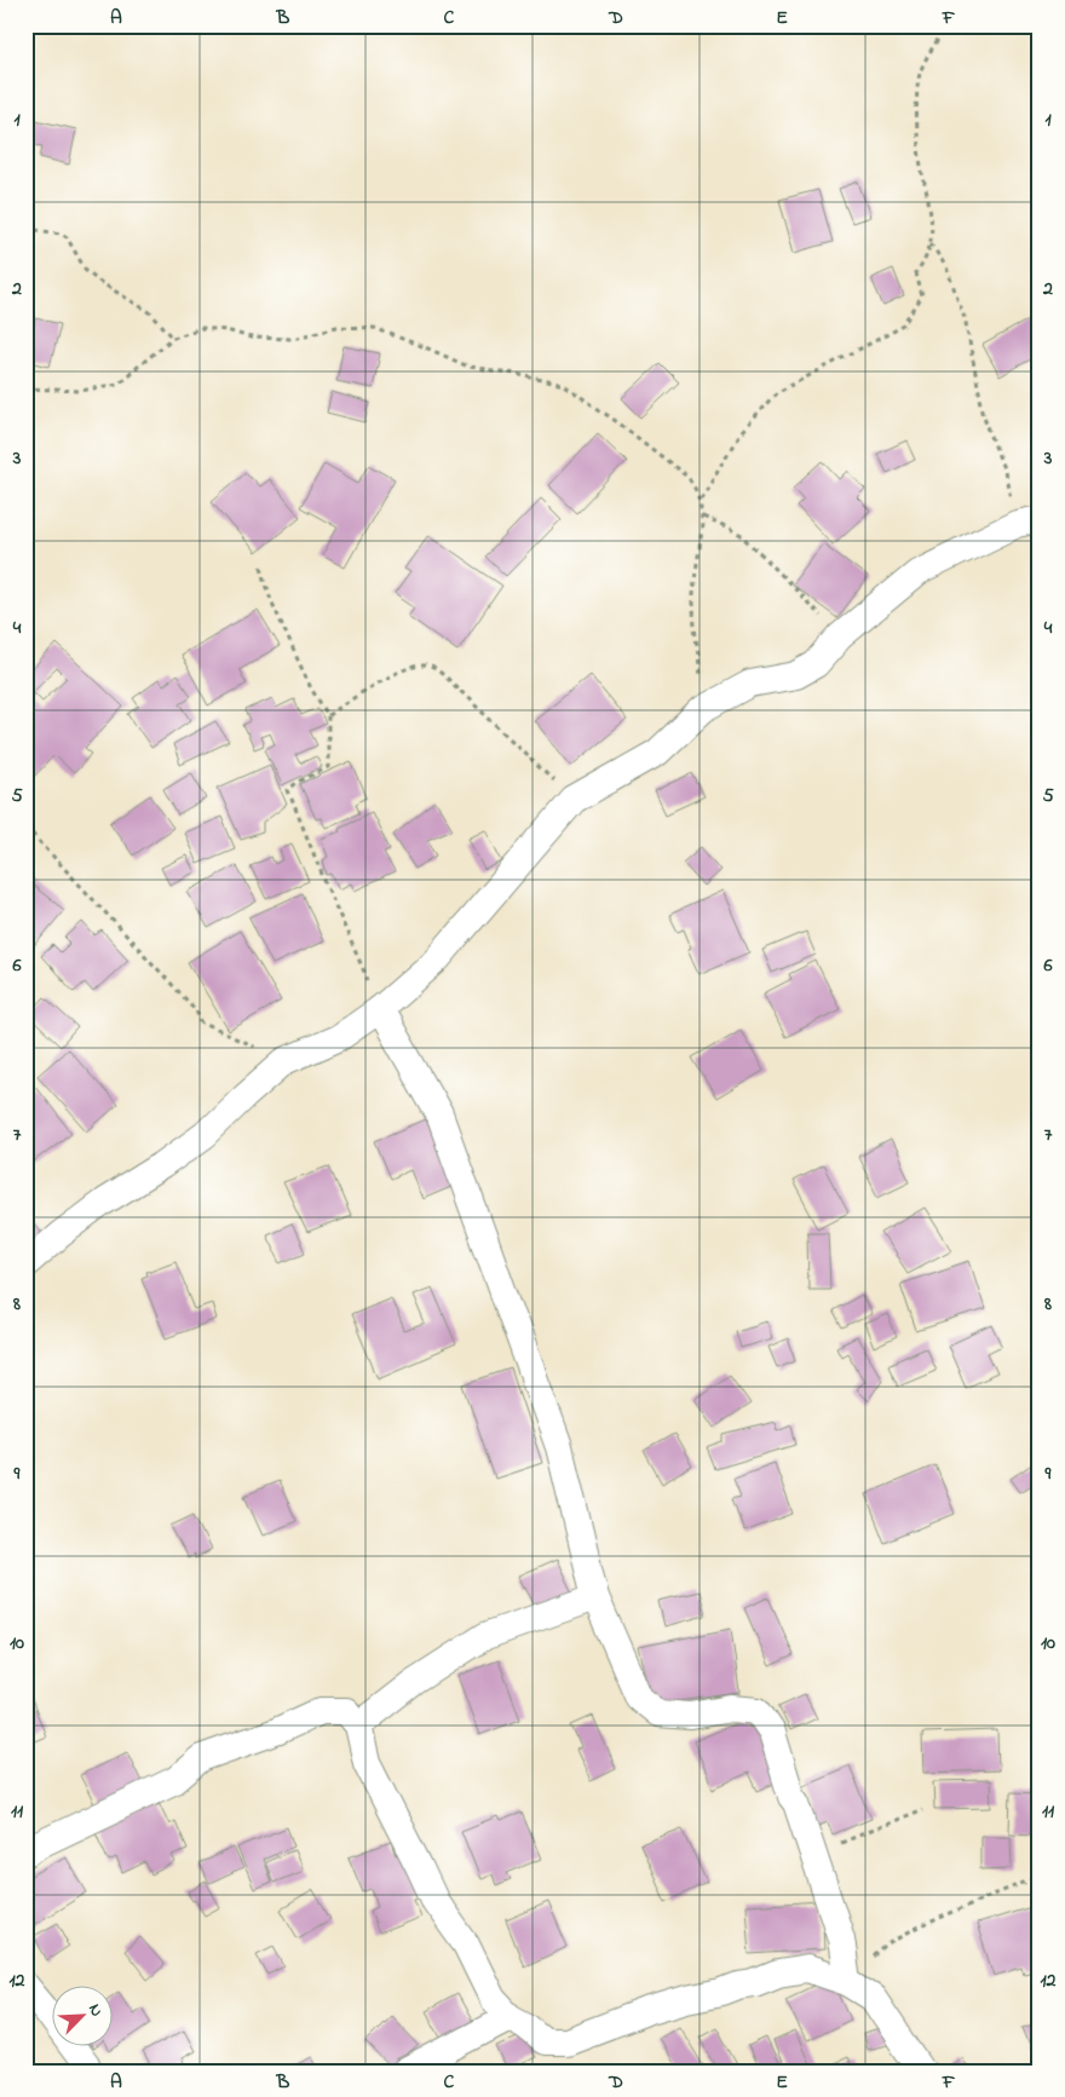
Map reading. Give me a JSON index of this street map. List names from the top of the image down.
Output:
{
  "north": "top right",
  "grid": {
    "columns": [
      "A",
      "B",
      "C",
      "D",
      "E",
      "F"
    ],
    "rows": [
      "1",
      "2",
      "3",
      "4",
      "5",
      "6",
      "7",
      "8",
      "9",
      "10",
      "11",
      "12"
    ]
  }
}
